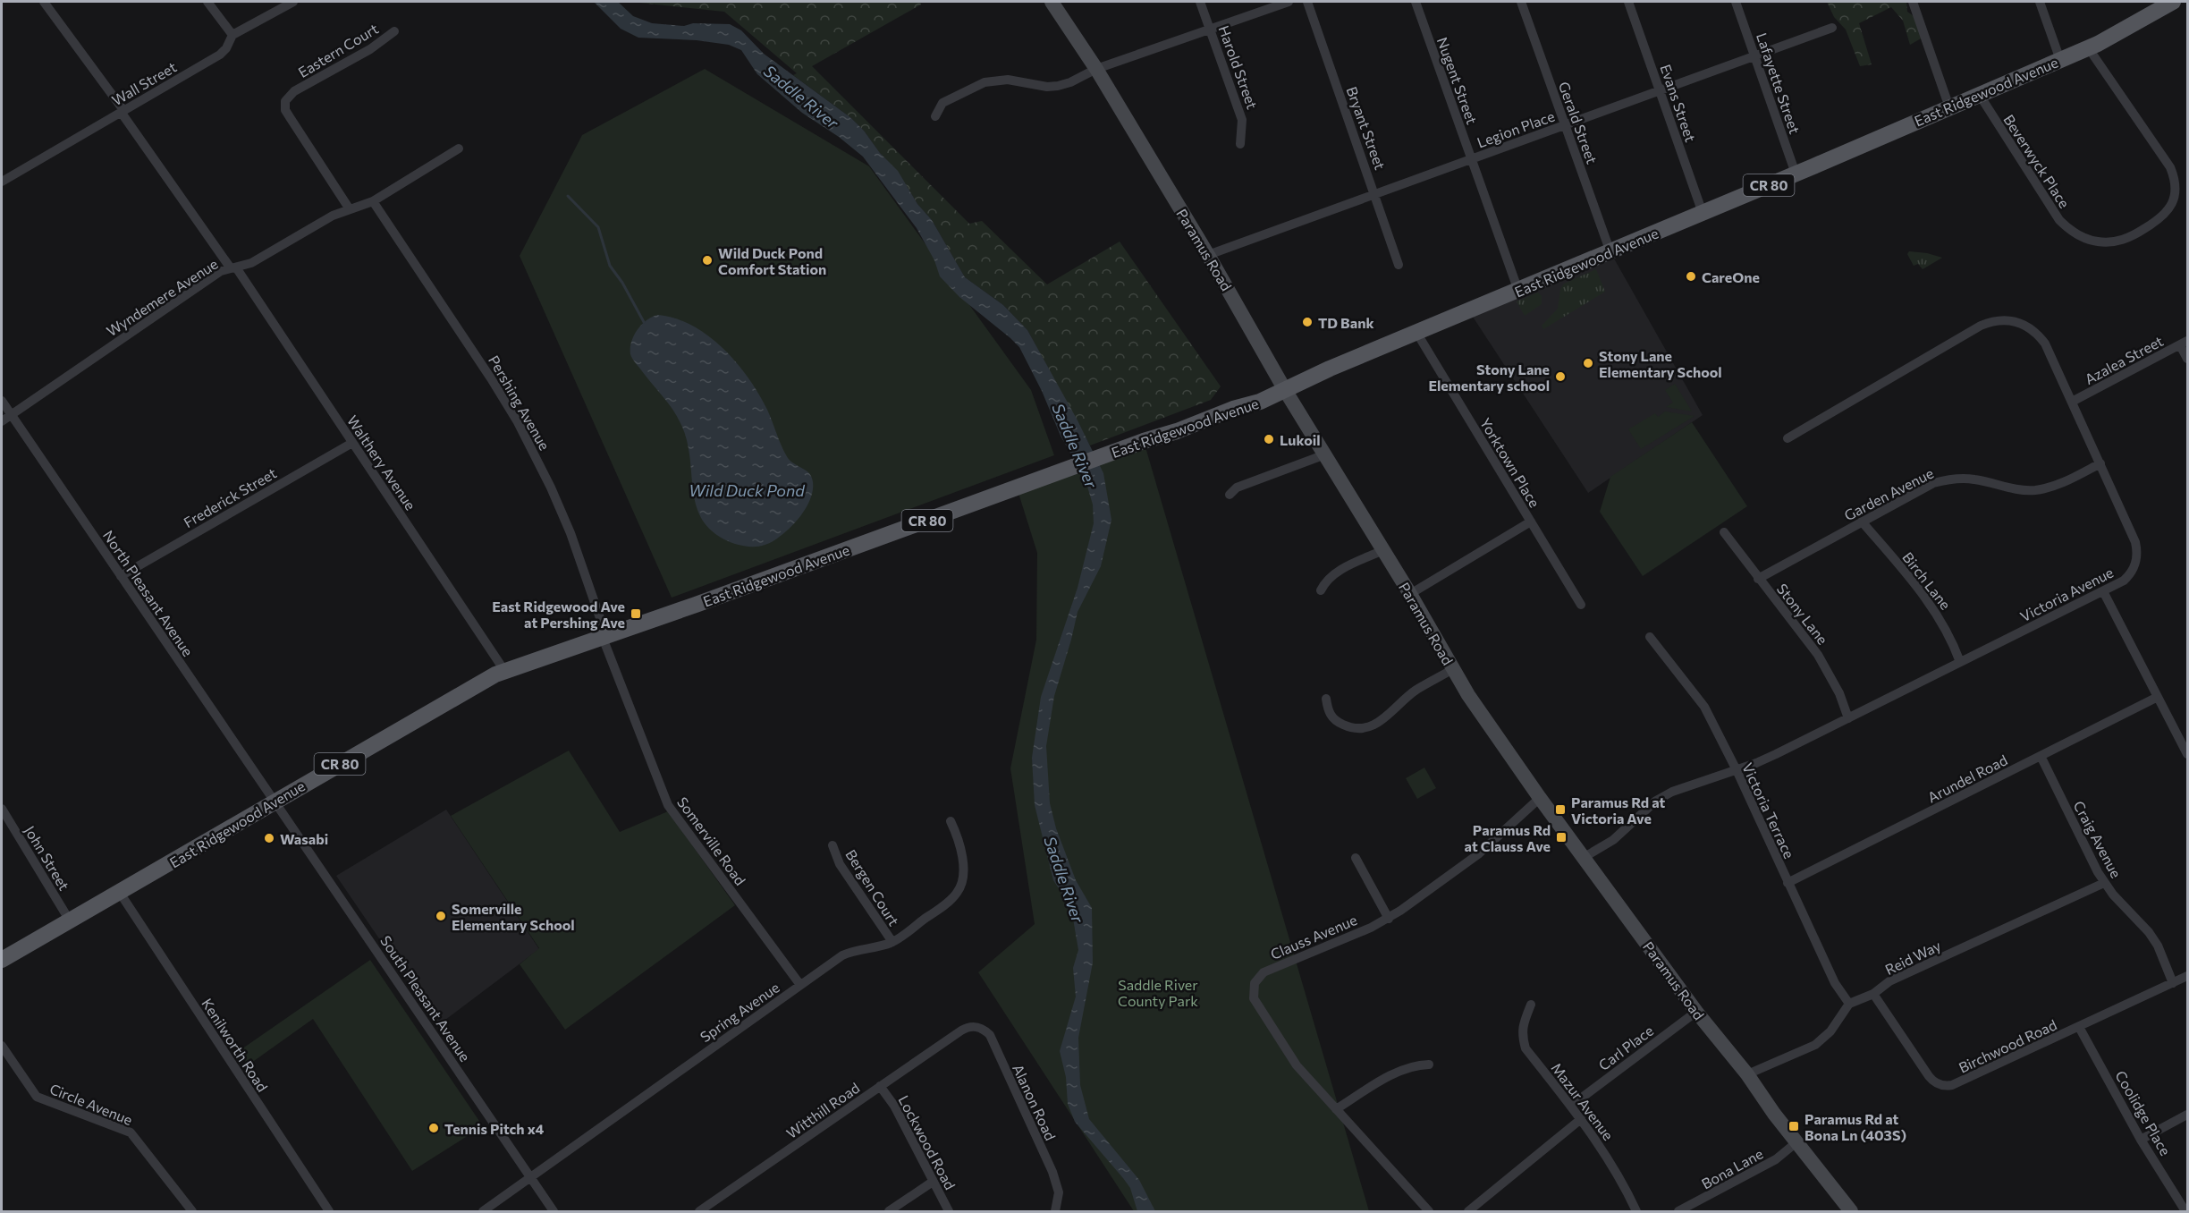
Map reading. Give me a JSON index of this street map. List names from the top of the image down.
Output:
{
  "streets": {
    "main road": ["East Ridgewood Avenue", "CR 80", "Paramus Road"],
    "street": [
      "Eastern Court",
      "Harold Street",
      "Nugent Street",
      "Wall Street",
      "Lafayette Street",
      "Evans Street",
      "Gerald Street",
      "Bryant Street",
      "Legion Place",
      "Beverwyck Place",
      "Wyndemere Avenue",
      "Azalea Street",
      "Pershing Avenue",
      "Walthery Avenue",
      "Yorktown Place",
      "Garden Avenue",
      "Frederick Street",
      "Birch Lane",
      "North Pleasant Avenue",
      "Victoria Avenue",
      "Stony Lane",
      "Arundel Road",
      "Victoria Terrace",
      "Craig Avenue",
      "Somerville Road",
      "John Street",
      "Bergen Court",
      "Clauss Avenue",
      "Reid Way",
      "South Pleasant Avenue",
      "Spring Avenue",
      "Kenilworth Road",
      "Birchwood Road",
      "Carl Place",
      "Mazur Avenue",
      "Alanon Road",
      "Circle Avenue",
      "Witthill Road",
      "Coolidge Place",
      "Lockwood Road",
      "Bona Lane"
    ]
  },
  "crossings": [
    ["Eastern Court", "Wyndemere Avenue"],
    ["Nugent Street", "East Ridgewood Avenue"],
    ["Nugent Street", "Legion Place"],
    ["Wall Street", "Walthery Avenue"],
    ["Lafayette Street", "East Ridgewood Avenue"],
    ["Lafayette Street", "Legion Place"],
    ["East Ridgewood Avenue", "Evans Street"],
    ["East Ridgewood Avenue", "Gerald Street"],
    ["East Ridgewood Avenue", "Beverwyck Place"],
    ["East Ridgewood Avenue", "Paramus Road"],
    ["East Ridgewood Avenue", "Pershing Avenue"],
    ["East Ridgewood Avenue", "Walthery Avenue"],
    ["East Ridgewood Avenue", "Yorktown Place"],
    ["East Ridgewood Avenue", "North Pleasant Avenue"],
    ["East Ridgewood Avenue", "Somerville Road"],
    ["East Ridgewood Avenue", "John Street"],
    ["East Ridgewood Avenue", "South Pleasant Avenue"],
    ["East Ridgewood Avenue", "Kenilworth Road"],
    ["Evans Street", "Legion Place"],
    ["Gerald Street", "Legion Place"],
    ["Bryant Street", "Legion Place"],
    ["Legion Place", "Paramus Road"],
    ["Paramus Road", "Victoria Avenue"],
    ["Paramus Road", "Clauss Avenue"],
    ["Paramus Road", "Carl Place"],
    ["Paramus Road", "Bona Lane"],
    ["Wyndemere Avenue", "Pershing Avenue"],
    ["Wyndemere Avenue", "Walthery Avenue"],
    ["Wyndemere Avenue", "North Pleasant Avenue"],
    ["Azalea Street", "Victoria Avenue"],
    ["Pershing Avenue", "Somerville Road"],
    ["Walthery Avenue", "Frederick Street"],
    ["Garden Avenue", "Birch Lane"],
    ["Garden Avenue", "Victoria Avenue"],
    ["Garden Avenue", "Stony Lane"],
    ["Frederick Street", "North Pleasant Avenue"],
    ["Birch Lane", "Victoria Avenue"],
    ["North Pleasant Avenue", "South Pleasant Avenue"],
    ["Victoria Avenue", "Stony Lane"],
    ["Victoria Avenue", "Victoria Terrace"],
    ["Arundel Road", "Victoria Terrace"],
    ["Arundel Road", "Craig Avenue"],
    ["Victoria Terrace", "Reid Way"],
    ["Craig Avenue", "Reid Way"],
    ["Craig Avenue", "Birchwood Road"],
    ["Somerville Road", "Spring Avenue"],
    ["Bergen Court", "Spring Avenue"],
    ["Reid Way", "Birchwood Road"],
    ["South Pleasant Avenue", "Spring Avenue"],
    ["Birchwood Road", "Coolidge Place"],
    ["Carl Place", "Mazur Avenue"],
    ["Alanon Road", "Witthill Road"],
    ["Witthill Road", "Lockwood Road"]
  ],
  "water": ["Saddle River", "Wild Duck Pond"],
  "parks": ["Saddle River County Park"],
  "places": {
    "other": [
      "Wild Duck Pond Comfort Station",
      "CareOne",
      "TD Bank",
      "Stony Lane Elementary School",
      "Stony Lane Elementary school",
      "Lukoil",
      "Wasabi",
      "Somerville Elementary School",
      "Tennis Pitch x4"
    ],
    "transit": [
      "East Ridgewood Ave at Pershing Ave",
      "Paramus Rd at Victoria Ave",
      "Paramus Rd at Clauss Ave",
      "Paramus Rd at Bona Ln (403S)"
    ]
  }
}
